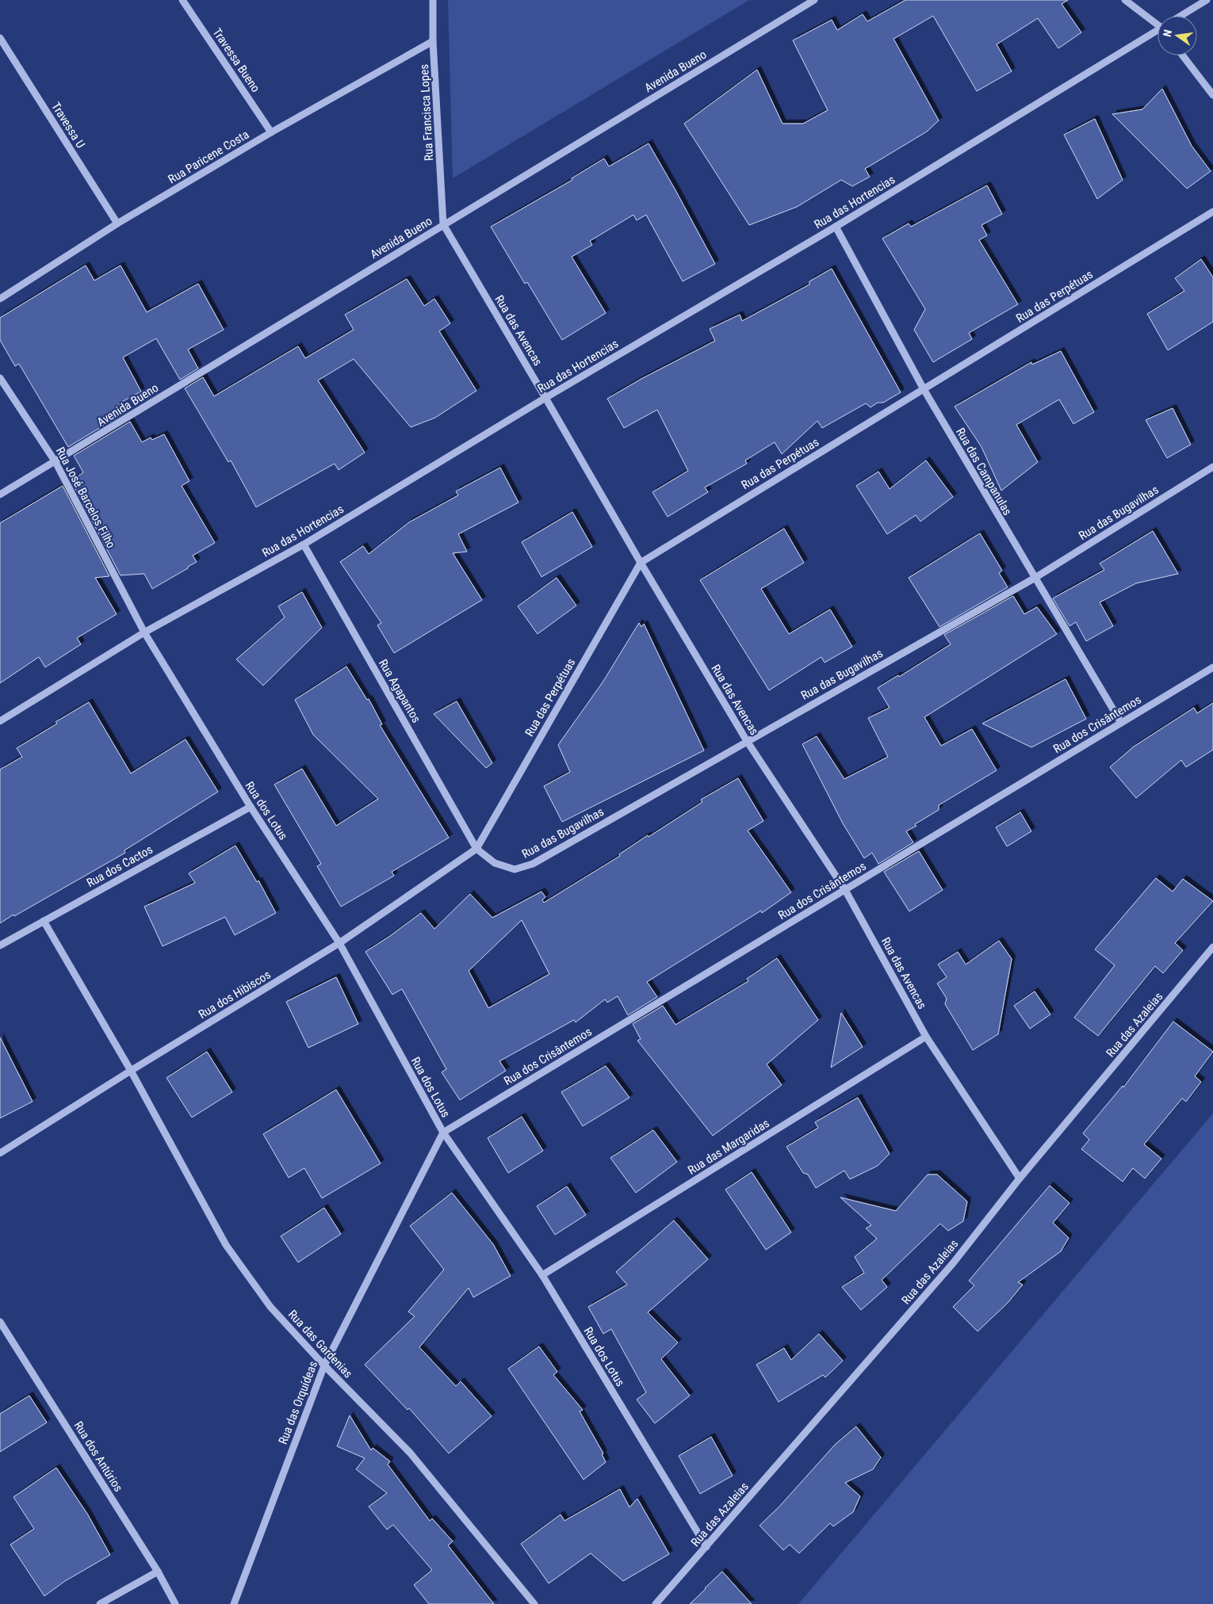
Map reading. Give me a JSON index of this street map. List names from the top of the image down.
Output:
{
  "streets": {
    "street": [
      "Travessa Bueno",
      "Avenida Bueno",
      "Rua Francisca Lopes",
      "Travessa U",
      "Rua Paricene Costa",
      "Rua das Hortencias",
      "Rua das Perpétuas",
      "Rua das Avencas",
      "Rua das Campanulas",
      "Rua José Barcelos Filho",
      "Rua das Bugavilhas",
      "Rua Agapantos",
      "Rua dos Crisântemos",
      "Rua dos Lotus",
      "Rua dos Cactos",
      "Rua dos Hibiscos",
      "Rua das Azaleias",
      "Rua das Margaridas",
      "Rua das Gardenias",
      "Rua das Orquídeas",
      "Rua dos Antúrios"
    ]
  },
  "crossings": [
    ["Travessa Bueno", "Rua Paricene Costa"],
    ["Avenida Bueno", "Rua Francisca Lopes"],
    ["Avenida Bueno", "Rua das Avencas"],
    ["Avenida Bueno", "Rua José Barcelos Filho"],
    ["Rua Francisca Lopes", "Rua Paricene Costa"],
    ["Rua Francisca Lopes", "Rua das Avencas"],
    ["Travessa U", "Rua Paricene Costa"],
    ["Rua das Hortencias", "Rua das Avencas"],
    ["Rua das Hortencias", "Rua das Campanulas"],
    ["Rua das Hortencias", "Rua José Barcelos Filho"],
    ["Rua das Hortencias", "Rua Agapantos"],
    ["Rua das Hortencias", "Rua dos Lotus"],
    ["Rua das Perpétuas", "Rua das Avencas"],
    ["Rua das Perpétuas", "Rua das Campanulas"],
    ["Rua das Perpétuas", "Rua das Bugavilhas"],
    ["Rua das Perpétuas", "Rua Agapantos"],
    ["Rua das Perpétuas", "Rua dos Hibiscos"],
    ["Rua das Avencas", "Rua das Bugavilhas"],
    ["Rua das Avencas", "Rua dos Crisântemos"],
    ["Rua das Avencas", "Rua das Azaleias"],
    ["Rua das Avencas", "Rua das Margaridas"],
    ["Rua das Campanulas", "Rua das Bugavilhas"],
    ["Rua das Campanulas", "Rua dos Crisântemos"],
    ["Rua José Barcelos Filho", "Rua dos Lotus"],
    ["Rua das Bugavilhas", "Rua Agapantos"],
    ["Rua das Bugavilhas", "Rua dos Hibiscos"],
    ["Rua Agapantos", "Rua dos Hibiscos"],
    ["Rua dos Crisântemos", "Rua dos Lotus"],
    ["Rua dos Crisântemos", "Rua das Orquídeas"],
    ["Rua dos Lotus", "Rua dos Cactos"],
    ["Rua dos Lotus", "Rua dos Hibiscos"],
    ["Rua dos Lotus", "Rua das Azaleias"],
    ["Rua dos Lotus", "Rua das Margaridas"],
    ["Rua dos Lotus", "Rua das Orquídeas"],
    ["Rua dos Cactos", "Rua das Gardenias"],
    ["Rua dos Hibiscos", "Rua das Gardenias"],
    ["Rua das Gardenias", "Rua das Orquídeas"]
  ],
  "north": "left"
}
